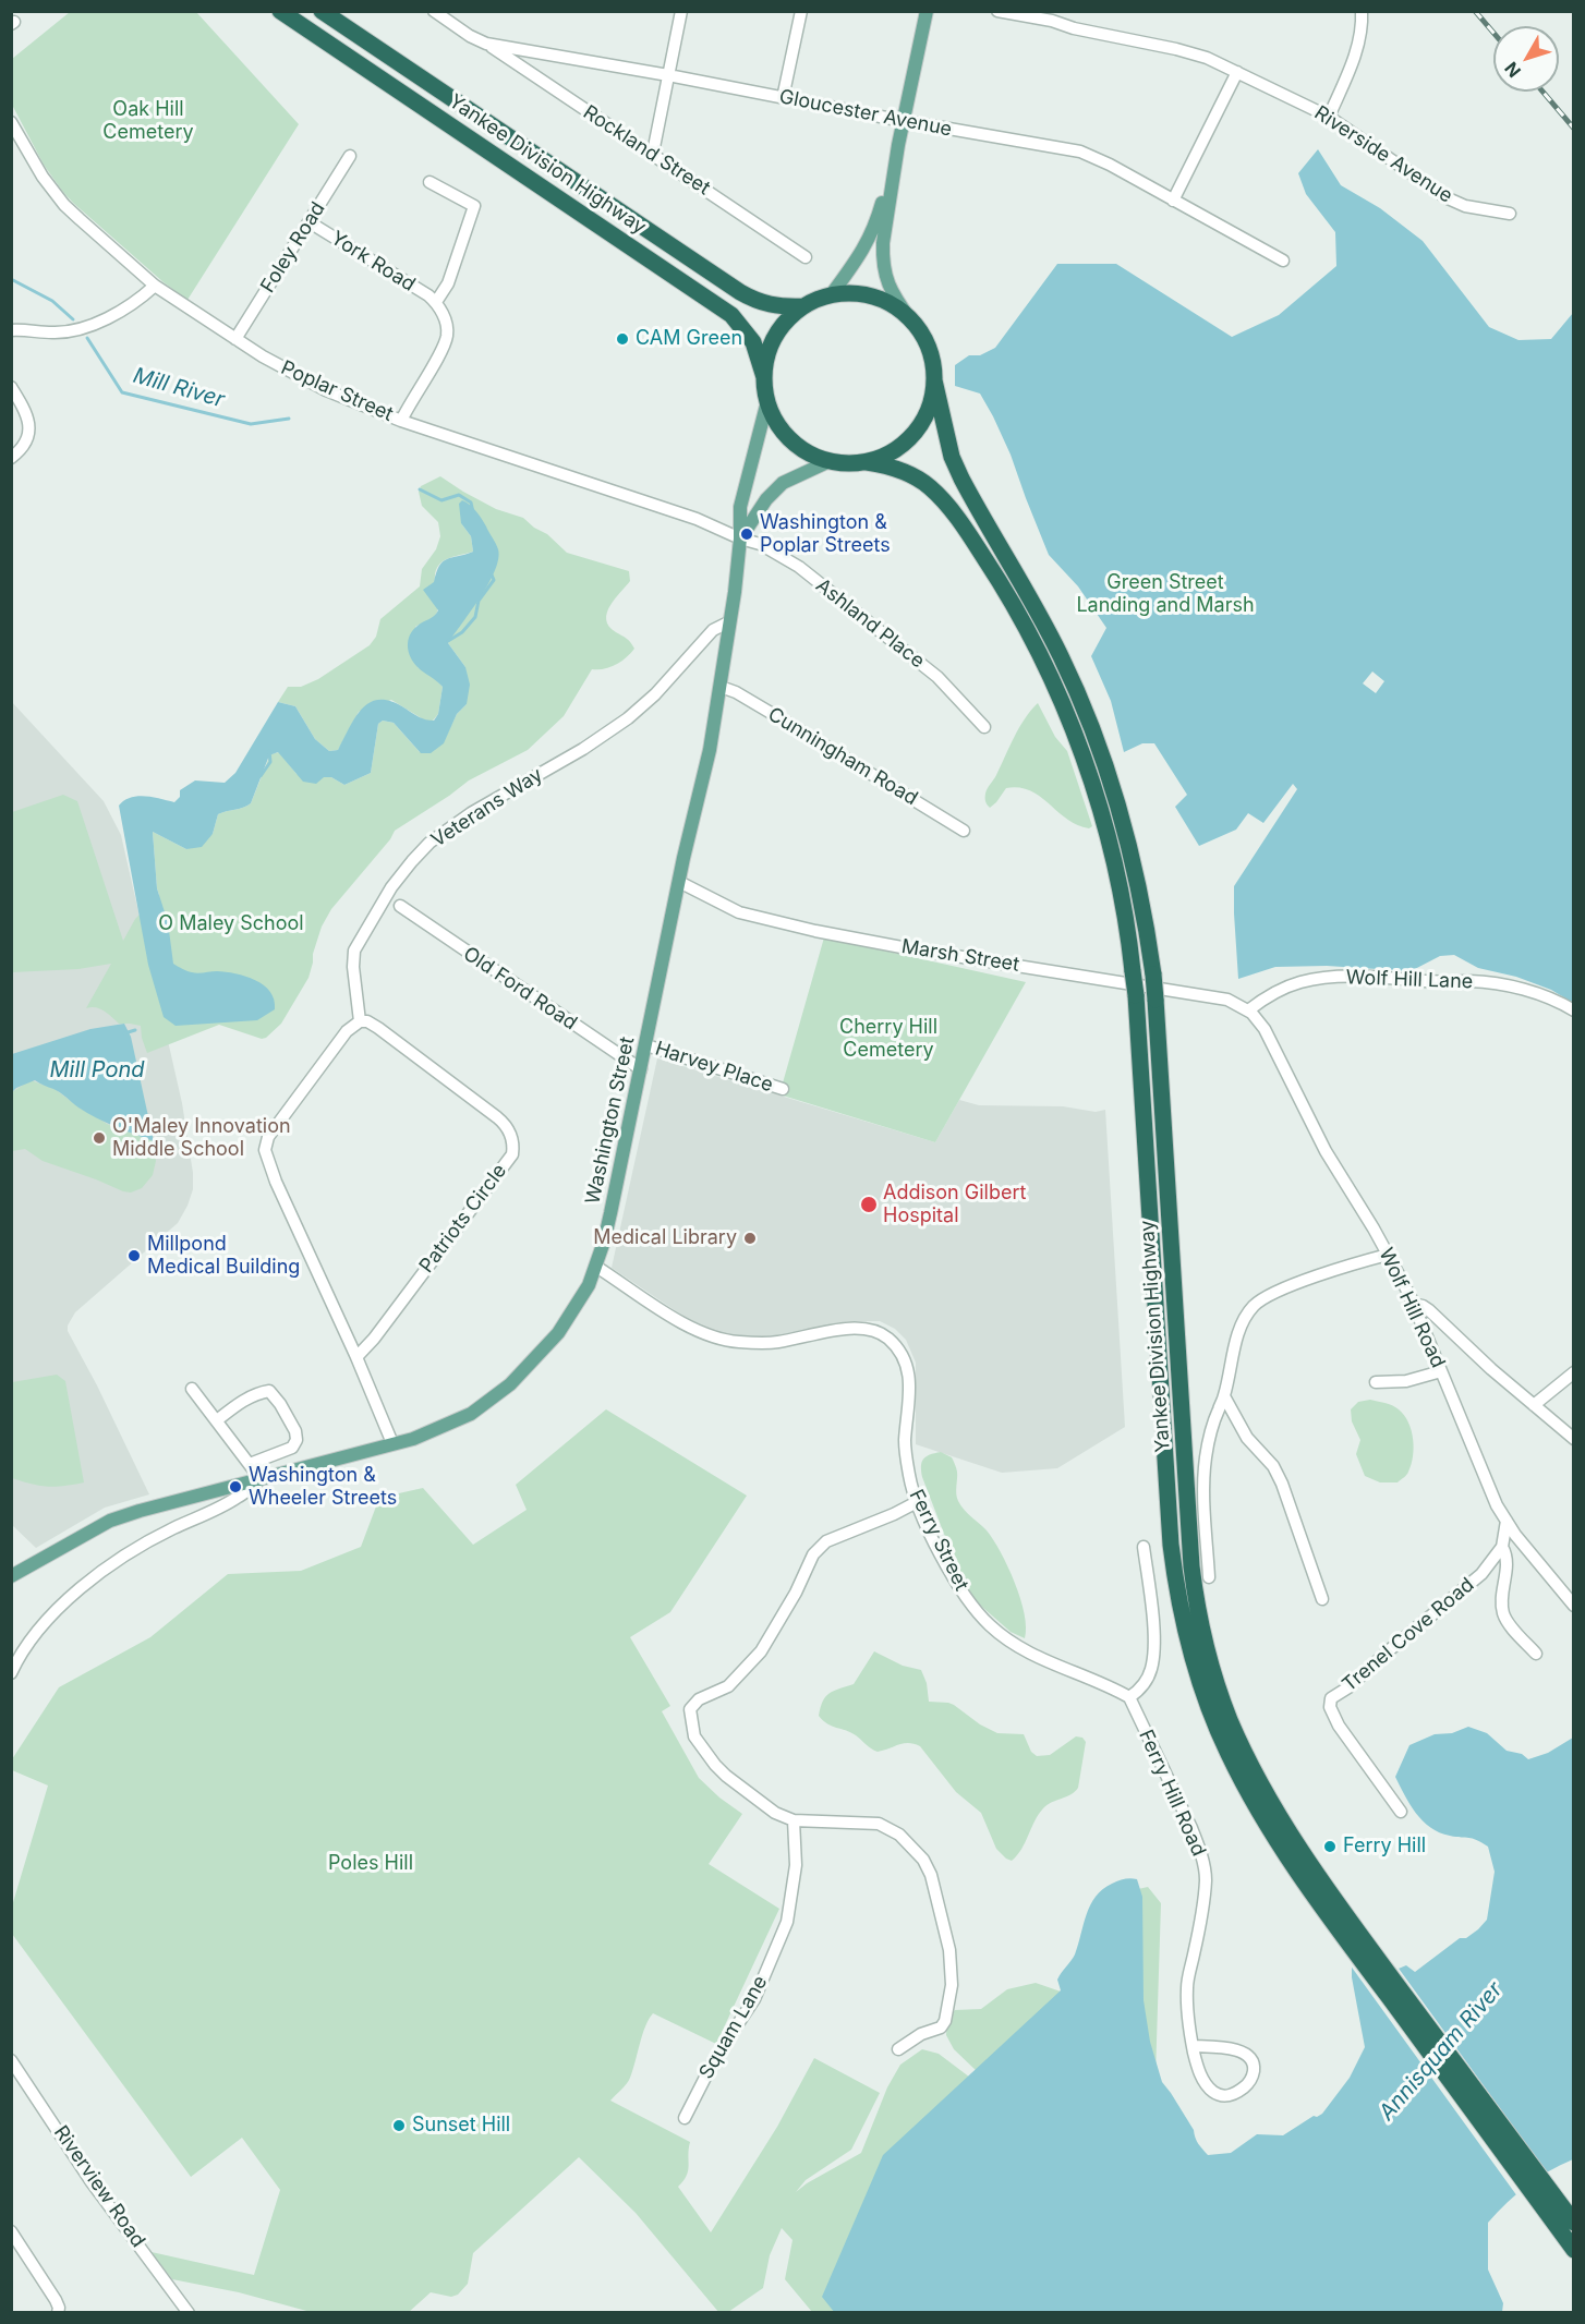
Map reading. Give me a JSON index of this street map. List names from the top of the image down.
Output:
{
  "streets": {
    "highway": ["Yankee Division Highway"],
    "main road": ["Washington Street"],
    "street": [
      "Gloucester Avenue",
      "Rockland Street",
      "Riverside Avenue",
      "Foley Road",
      "York Road",
      "Poplar Street",
      "Ashland Place",
      "Cunningham Road",
      "Veterans Way",
      "Marsh Street",
      "Wolf Hill Lane",
      "Old Ford Road",
      "Harvey Place",
      "Patriots Circle",
      "Wolf Hill Road",
      "Ferry Street",
      "Trenel Cove Road",
      "Ferry Hill Road",
      "Squam Lane",
      "Riverview Road"
    ]
  },
  "crossings": [
    ["Gloucester Avenue", "Rockland Street"],
    ["Yankee Division Highway", "Washington Street"],
    ["Foley Road", "York Road"],
    ["Foley Road", "Poplar Street"],
    ["Poplar Street", "Ashland Place"],
    ["Poplar Street", "Washington Street"],
    ["Ashland Place", "Washington Street"],
    ["Cunningham Road", "Washington Street"],
    ["Veterans Way", "Washington Street"],
    ["Veterans Way", "Patriots Circle"],
    ["Marsh Street", "Wolf Hill Lane"],
    ["Marsh Street", "Washington Street"],
    ["Marsh Street", "Wolf Hill Road"],
    ["Wolf Hill Lane", "Wolf Hill Road"],
    ["Old Ford Road", "Washington Street"],
    ["Harvey Place", "Washington Street"],
    ["Washington Street", "Ferry Street"],
    ["Wolf Hill Road", "Trenel Cove Road"],
    ["Ferry Street", "Ferry Hill Road"]
  ],
  "water": ["Mill River", "Mill Pond", "Annisquam River"],
  "parks": [
    "Oak Hill Cemetery",
    "Green Street Landing and Marsh",
    "O Maley School",
    "Cherry Hill Cemetery",
    "Poles Hill"
  ],
  "places": [
    "CAM Green",
    "Washington & Poplar Streets",
    "O'Maley Innovation Middle School",
    "Addison Gilbert Hospital",
    "Medical Library",
    "Millpond Medical Building",
    "Washington & Wheeler Streets",
    "Ferry Hill",
    "Sunset Hill"
  ],
  "north": "bottom left"
}
